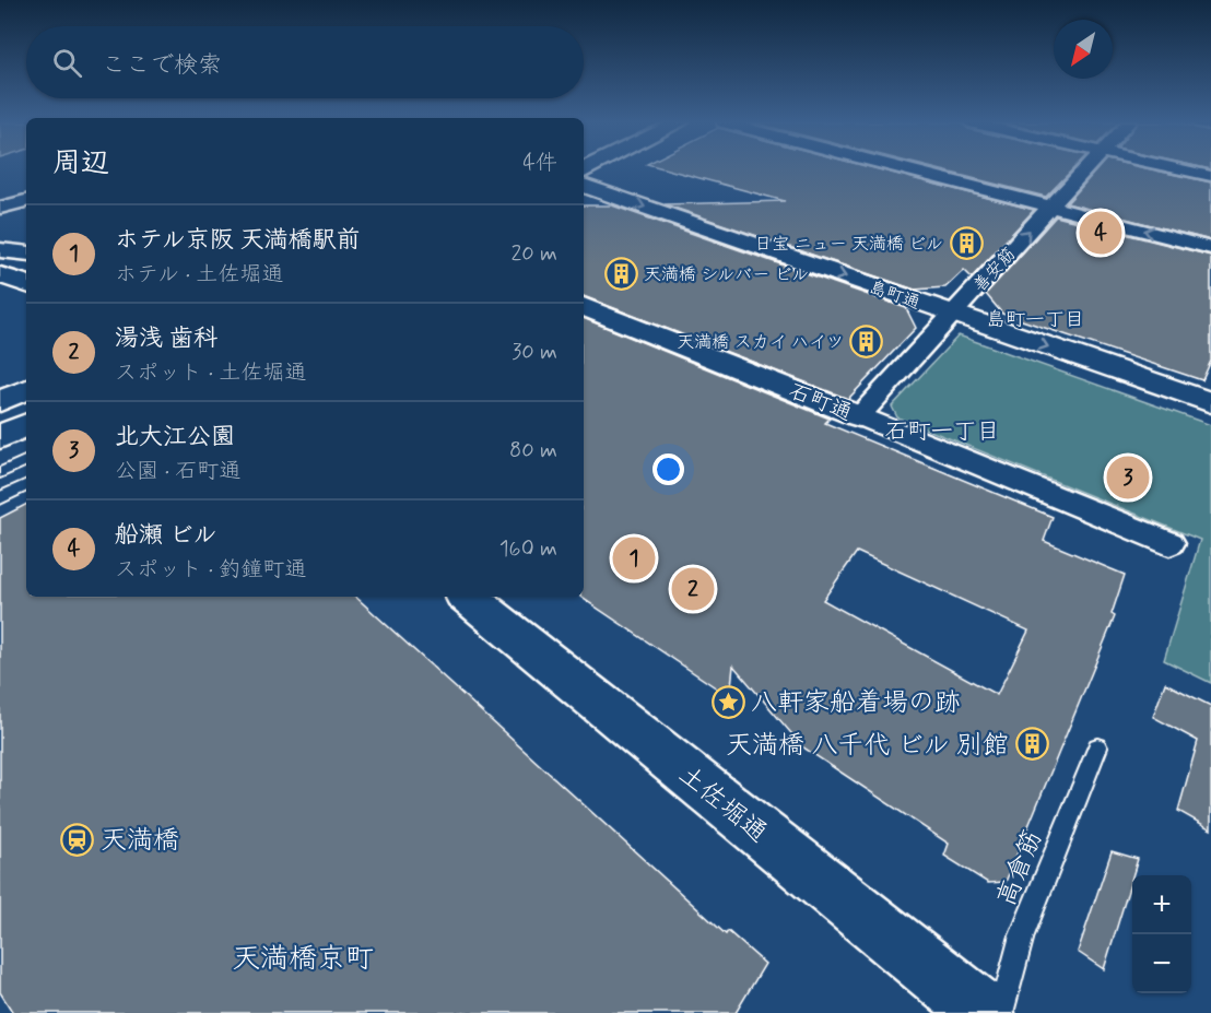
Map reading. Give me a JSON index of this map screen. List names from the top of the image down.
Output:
{
  "streets": {
    "street": [
      "善安筋",
      "島町通",
      "石町通",
      "土佐堀通"
    ],
    "lane": ["高倉筋"]
  },
  "crossings": [
    ["善安筋", "島町通"],
    ["善安筋", "石町通"]
  ],
  "one_way": ["善安筋"],
  "districts": ["島町一丁目", "石町一丁目", "天満橋京町"],
  "places": {
    "building": [
      "日宝 ニュー 天満橋 ビル",
      "天満橋 シルバー ビル",
      "天満橋 スカイ ハイツ",
      "天満橋 八千代 ビル 別館"
    ],
    "place": ["八軒家船着場の跡"],
    "station": ["天満橋"]
  },
  "north": "bottom left",
  "page": {
    "search": "ここで検索",
    "heading": ["周辺", "4件"],
    "list": [
      {
        "mark": "1",
        "name": "ホテル京阪 天満橋駅前",
        "note": "ホテル · 土佐堀通",
        "value": "20 m"
      },
      {
        "mark": "2",
        "name": "湯浅 歯科",
        "note": "スポット · 土佐堀通",
        "value": "30 m"
      },
      {
        "mark": "3",
        "name": "北大江公園",
        "note": "公園 · 石町通",
        "value": "80 m"
      },
      {
        "mark": "4",
        "name": "船瀬 ビル",
        "note": "スポット · 釣鐘町通",
        "value": "160 m"
      }
    ],
    "pins": [
      "4",
      "3",
      "1",
      "2"
    ],
    "map_buttons": ["+", "−"]
  }
}
